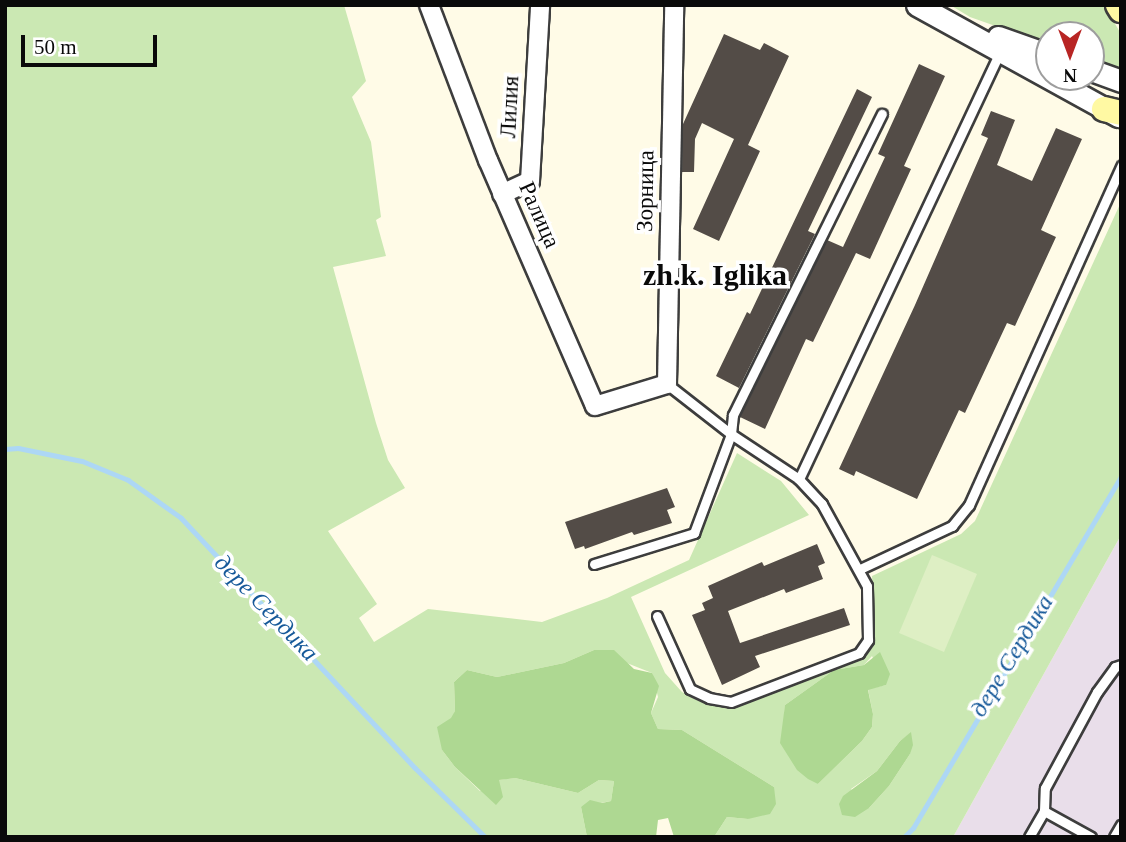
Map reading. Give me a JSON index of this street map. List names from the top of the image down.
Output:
{
  "streets": {
    "street": ["Лилия", "Зорница", "Ралица"]
  },
  "crossings": [
    ["Лилия", "Ралица"],
    ["Зорница", "Ралица"]
  ],
  "districts": ["zh.k. Iglika"],
  "water": ["дере Сердика"],
  "scale_bar": "50 m",
  "north": "bottom"
}
